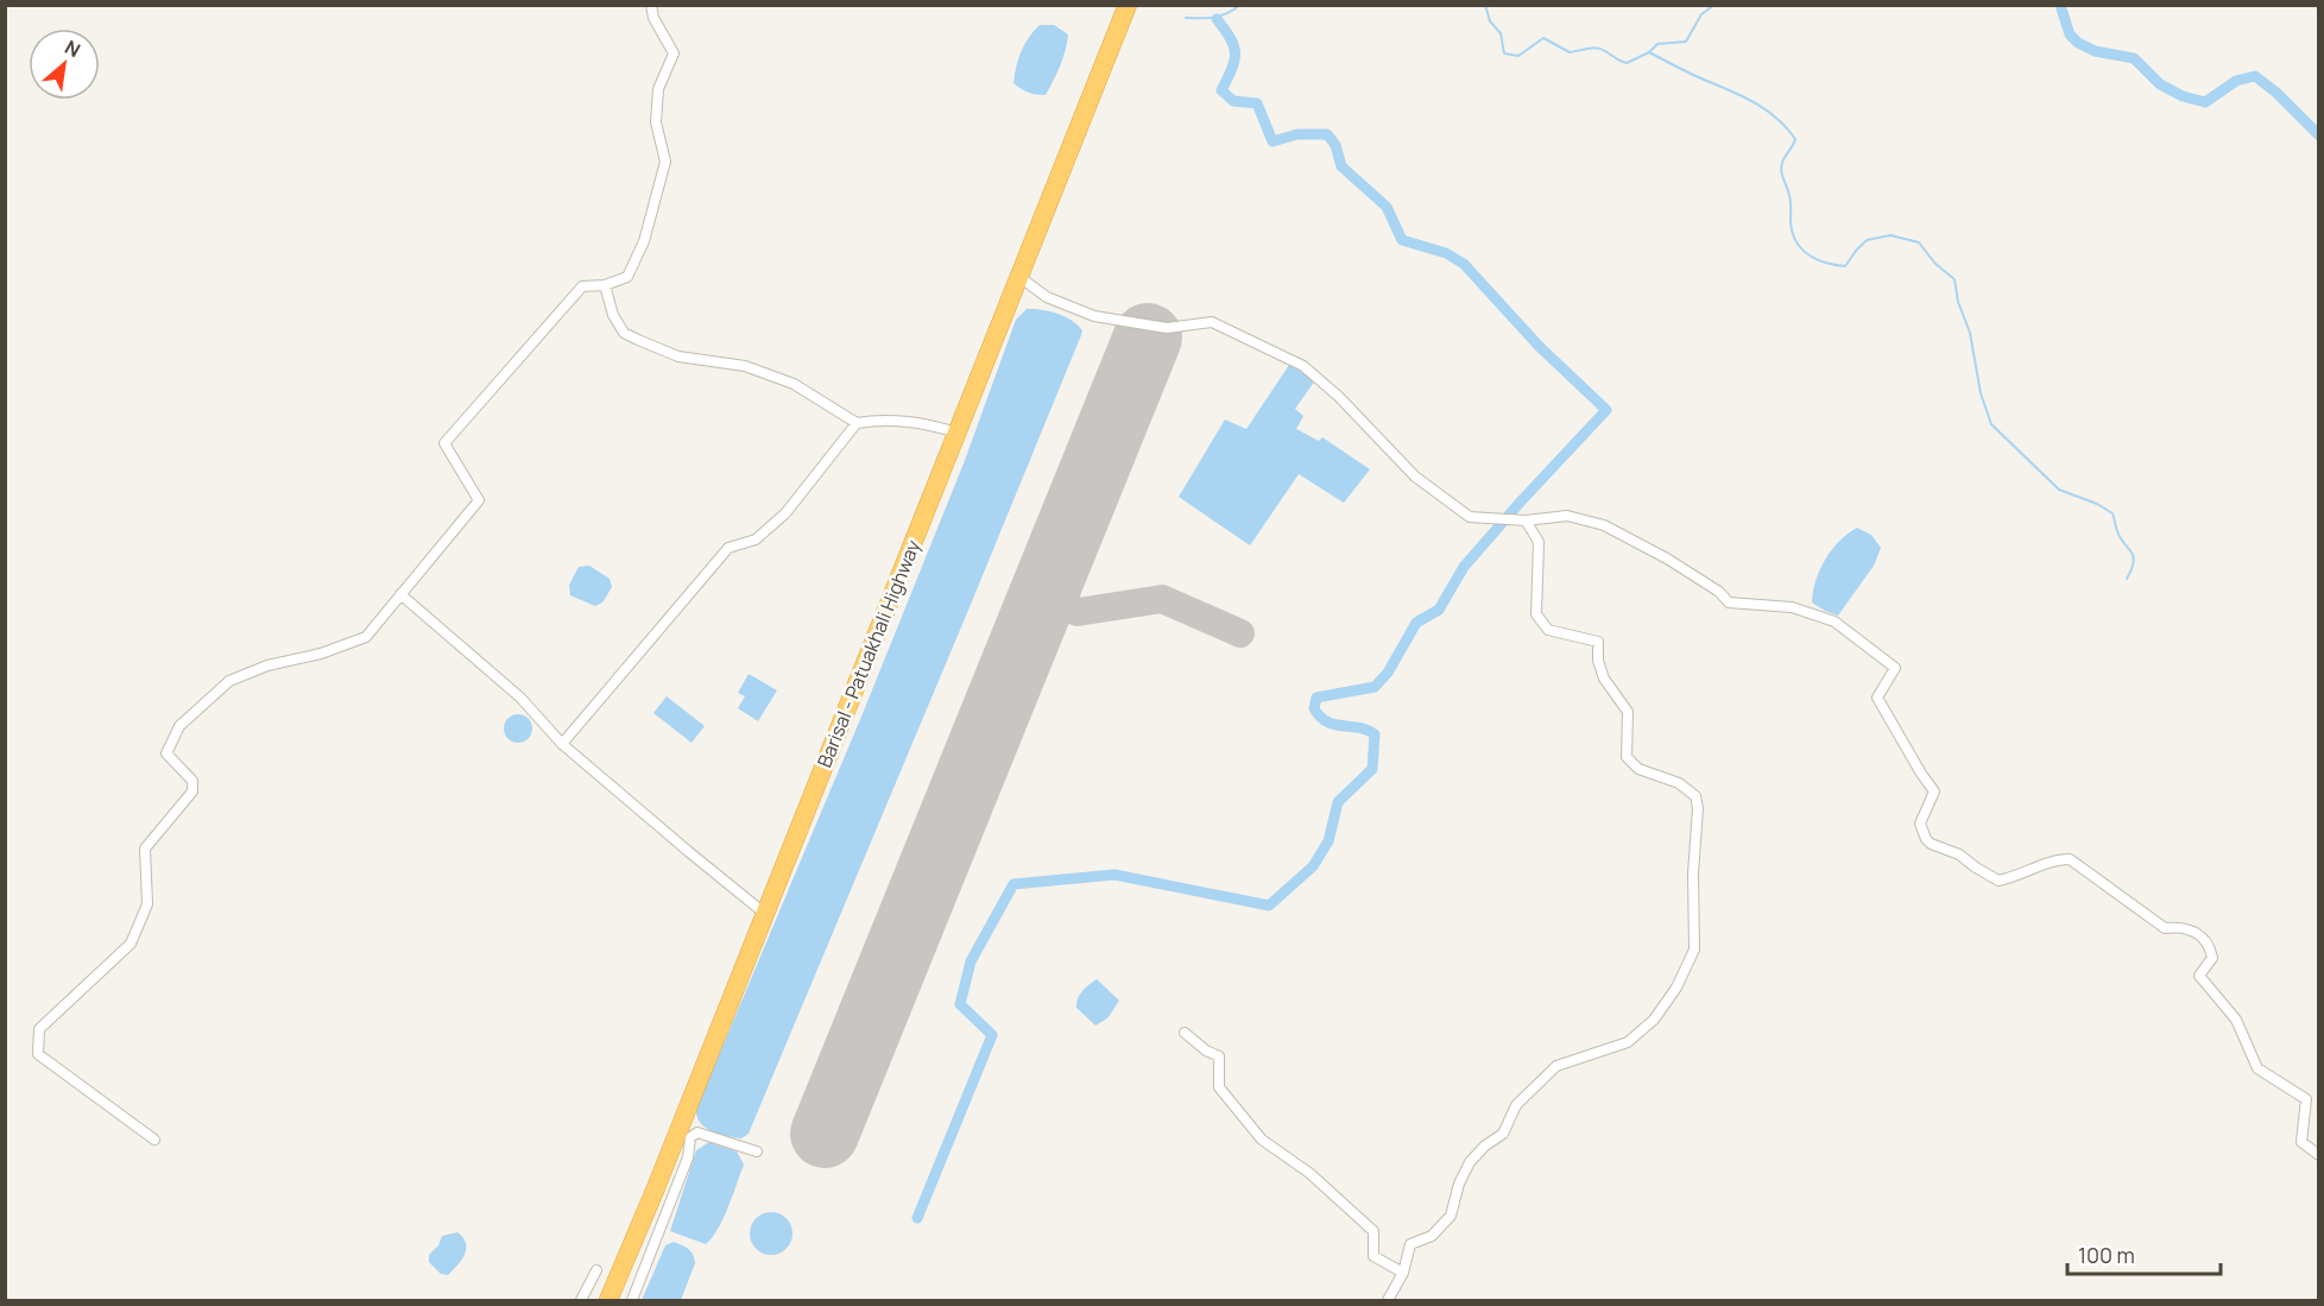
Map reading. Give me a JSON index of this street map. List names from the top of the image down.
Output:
{
  "streets": {
    "highway": ["Barisal - Patuakhali Highway"]
  },
  "scale_bar": "100 m",
  "north": "top right"
}
